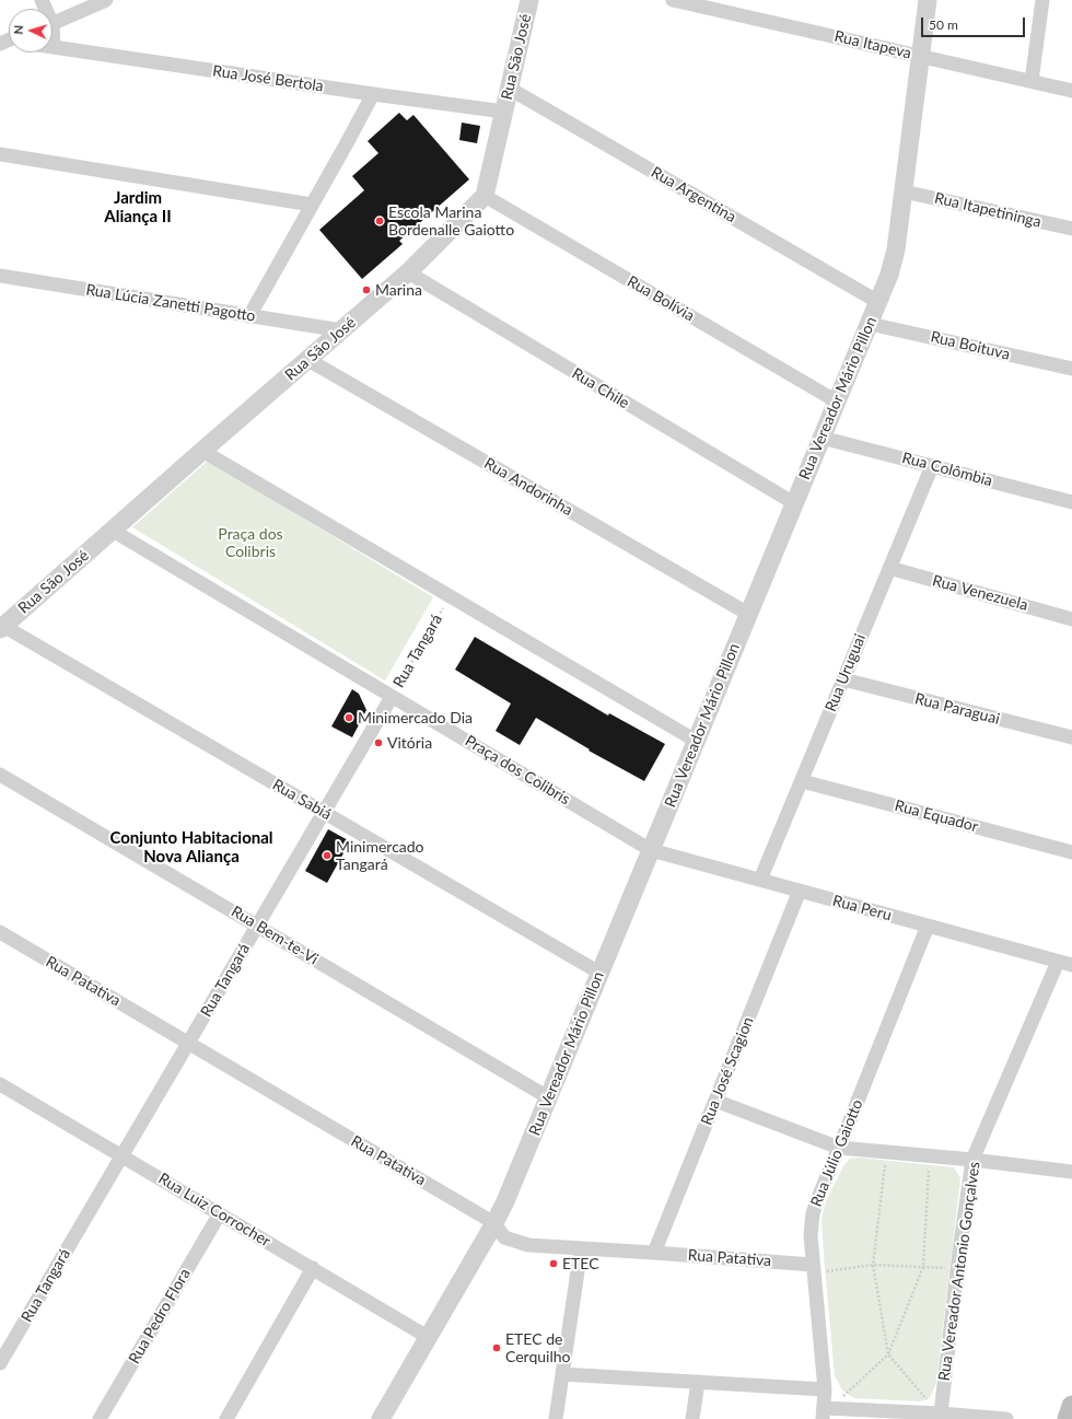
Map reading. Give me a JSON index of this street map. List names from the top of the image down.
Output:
{
  "streets": {
    "street": [
      "Rua Itapeva",
      "Rua São José",
      "Rua José Bertola",
      "Rua Argentina",
      "Rua Itapetininga",
      "Rua Bolívia",
      "Rua Lúcia Zanetti Pagotto",
      "Rua Boituva",
      "Rua Chile",
      "Rua Vereador Mário Pillon",
      "Rua Colômbia",
      "Rua Andorinha",
      "Rua Venezuela",
      "Rua Tangará",
      "Rua Uruguai",
      "Rua Paraguai",
      "Praça dos Colibris",
      "Rua Sabiá",
      "Rua Equador",
      "Rua Peru",
      "Rua Bem-te-Vi",
      "Rua Patativa",
      "Rua José Scagion",
      "Rua Júlio Gaiotto",
      "Rua Luiz Corrocher",
      "Rua Vereador Antonio Gonçalves",
      "Rua Pedro Flora"
    ]
  },
  "crossings": [
    ["Rua Itapeva", "Rua Vereador Mário Pillon"],
    ["Rua São José", "Rua José Bertola"],
    ["Rua São José", "Rua Argentina"],
    ["Rua São José", "Rua Bolívia"],
    ["Rua São José", "Rua Lúcia Zanetti Pagotto"],
    ["Rua São José", "Rua Chile"],
    ["Rua São José", "Rua Andorinha"],
    ["Rua São José", "Praça dos Colibris"],
    ["Rua São José", "Rua Sabiá"],
    ["Rua Argentina", "Rua Vereador Mário Pillon"],
    ["Rua Itapetininga", "Rua Vereador Mário Pillon"],
    ["Rua Bolívia", "Rua Vereador Mário Pillon"],
    ["Rua Boituva", "Rua Vereador Mário Pillon"],
    ["Rua Chile", "Rua Vereador Mário Pillon"],
    ["Rua Vereador Mário Pillon", "Rua Colômbia"],
    ["Rua Vereador Mário Pillon", "Rua Andorinha"],
    ["Rua Vereador Mário Pillon", "Praça dos Colibris"],
    ["Rua Vereador Mário Pillon", "Rua Sabiá"],
    ["Rua Vereador Mário Pillon", "Rua Peru"],
    ["Rua Vereador Mário Pillon", "Rua Bem-te-Vi"],
    ["Rua Vereador Mário Pillon", "Rua Patativa"],
    ["Rua Vereador Mário Pillon", "Rua Luiz Corrocher"],
    ["Rua Colômbia", "Rua Uruguai"],
    ["Rua Venezuela", "Rua Uruguai"],
    ["Rua Tangará", "Praça dos Colibris"],
    ["Rua Tangará", "Rua Sabiá"],
    ["Rua Tangará", "Rua Bem-te-Vi"],
    ["Rua Tangará", "Rua Patativa"],
    ["Rua Tangará", "Rua Luiz Corrocher"],
    ["Rua Uruguai", "Rua Paraguai"],
    ["Rua Uruguai", "Rua Equador"],
    ["Rua Uruguai", "Rua Peru"],
    ["Praça dos Colibris", "Rua Peru"],
    ["Rua Peru", "Rua José Scagion"],
    ["Rua Peru", "Rua Júlio Gaiotto"],
    ["Rua Peru", "Rua Vereador Antonio Gonçalves"],
    ["Rua Patativa", "Rua José Scagion"],
    ["Rua Patativa", "Rua Júlio Gaiotto"],
    ["Rua Luiz Corrocher", "Rua Pedro Flora"]
  ],
  "districts": ["Jardim Aliança II", "Conjunto Habitacional Nova Aliança"],
  "parks": ["Praça dos Colibris"],
  "places": [
    "Escola Marina Bordenalle Gaiotto",
    "Marina",
    "Minimercado Dia",
    "Vitória",
    "Minimercado Tangará",
    "ETEC",
    "ETEC de Cerquilho"
  ],
  "scale_bar": "50 m",
  "north": "left"
}
